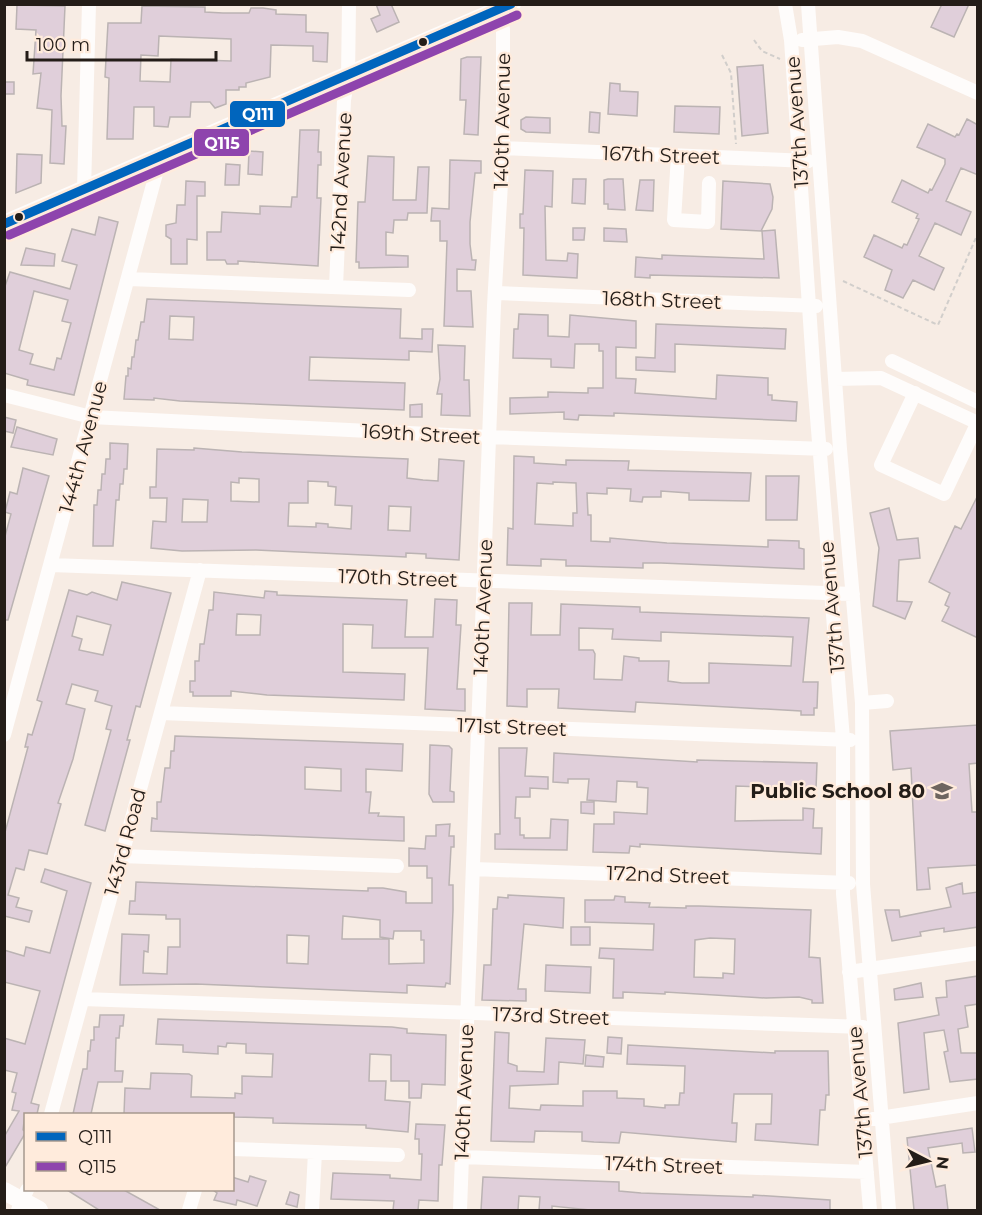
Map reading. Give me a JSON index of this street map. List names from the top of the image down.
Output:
{
  "streets": {
    "street": [
      "140th Avenue",
      "137th Avenue",
      "167th Street",
      "142nd Avenue",
      "168th Street",
      "169th Street",
      "144th Avenue",
      "170th Street",
      "171st Street",
      "143rd Road",
      "172nd Street",
      "173rd Street",
      "174th Street"
    ]
  },
  "crossings": [
    ["140th Avenue", "167th Street"],
    ["140th Avenue", "168th Street"],
    ["140th Avenue", "169th Street"],
    ["140th Avenue", "170th Street"],
    ["140th Avenue", "171st Street"],
    ["140th Avenue", "172nd Street"],
    ["140th Avenue", "173rd Street"],
    ["140th Avenue", "174th Street"],
    ["137th Avenue", "167th Street"],
    ["137th Avenue", "168th Street"],
    ["137th Avenue", "169th Street"],
    ["137th Avenue", "170th Street"],
    ["137th Avenue", "171st Street"],
    ["137th Avenue", "172nd Street"],
    ["137th Avenue", "173rd Street"],
    ["137th Avenue", "174th Street"],
    ["169th Street", "144th Avenue"],
    ["144th Avenue", "170th Street"],
    ["170th Street", "143rd Road"],
    ["171st Street", "143rd Road"],
    ["143rd Road", "173rd Street"]
  ],
  "places": {
    "school or university": ["Public School 80"]
  },
  "lines": ["transit line Q111", "transit line Q115"],
  "legend": ["Q111", "Q115"],
  "scale_bar": "100 m",
  "north": "right"
}
